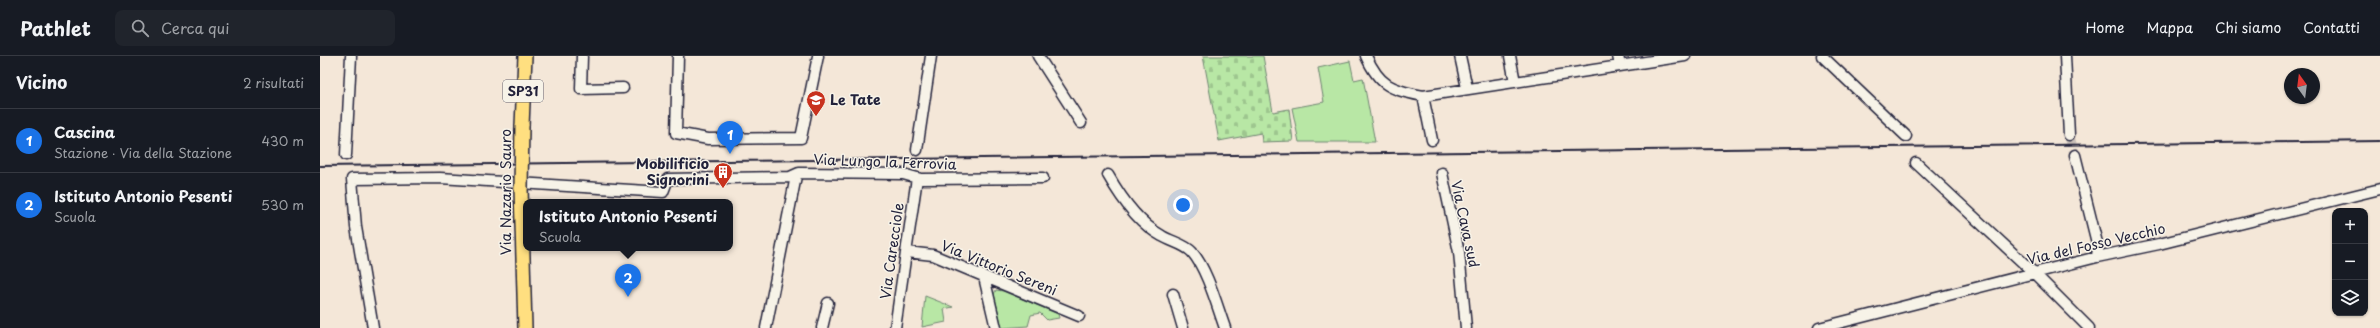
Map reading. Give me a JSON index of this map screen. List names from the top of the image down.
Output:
{
  "streets": {
    "main road": ["SP31", "Via Nazario Sauro"],
    "street": [
      "Via Lungo la Ferrovia",
      "Via Cava sud",
      "Via del Fosso Vecchio",
      "Via Carecciole",
      "Via Vittorio Sereni"
    ]
  },
  "crossings": [
    ["Via Lungo la Ferrovia", "Via Carecciole"],
    ["Via Carecciole", "Via Vittorio Sereni"]
  ],
  "places": {
    "school or university": ["Le Tate"],
    "building": ["Mobilificio Signorini"]
  },
  "north": "top",
  "page": {
    "header": "Pathlet",
    "search": "Cerca qui",
    "nav": [
      "Home",
      "Mappa",
      "Chi siamo",
      "Contatti"
    ],
    "heading": ["Vicino", "2 risultati"],
    "list": [
      {
        "mark": "1",
        "name": "Cascina",
        "note": "Stazione · Via della Stazione",
        "value": "430 m"
      },
      {
        "mark": "2",
        "name": "Istituto Antonio Pesenti",
        "note": "Scuola",
        "value": "530 m"
      }
    ],
    "pins": ["1", "2"],
    "popup": ["Istituto Antonio Pesenti", "Scuola"],
    "map_buttons": ["+", "−"]
  }
}
